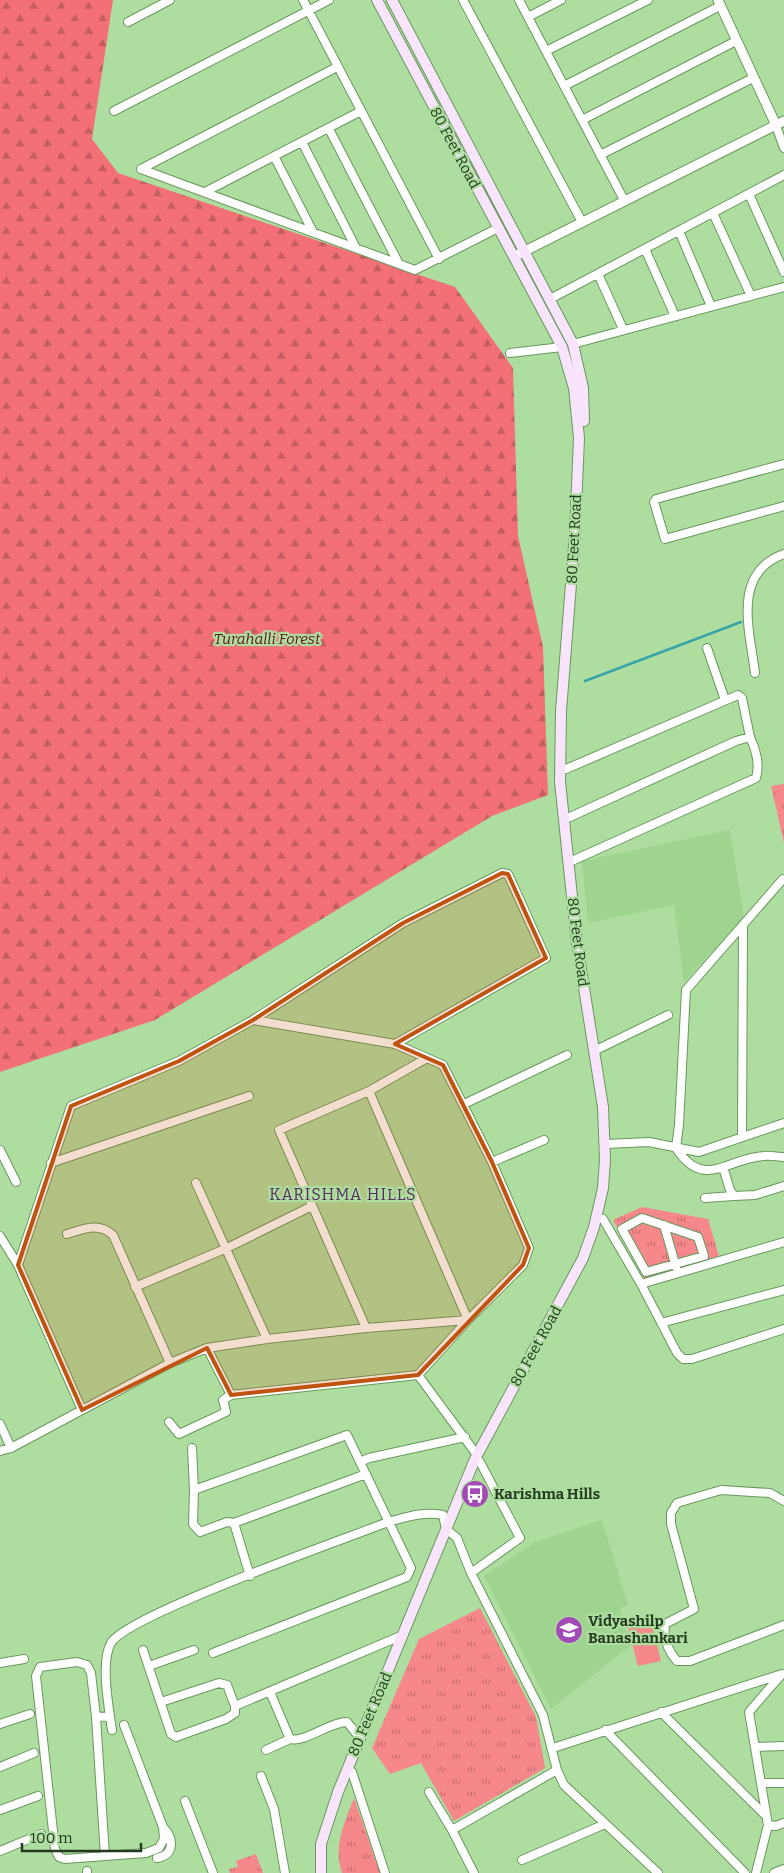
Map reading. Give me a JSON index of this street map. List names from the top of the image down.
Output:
{
  "streets": {
    "main road": ["80 Feet Road"]
  },
  "districts": ["KARISHMA HILLS"],
  "parks": ["Turahalli Forest"],
  "places": {
    "bus stop": ["Karishma Hills"],
    "school or university": ["Vidyashilp Banashankari"]
  },
  "scale_bar": "100 m"
}
